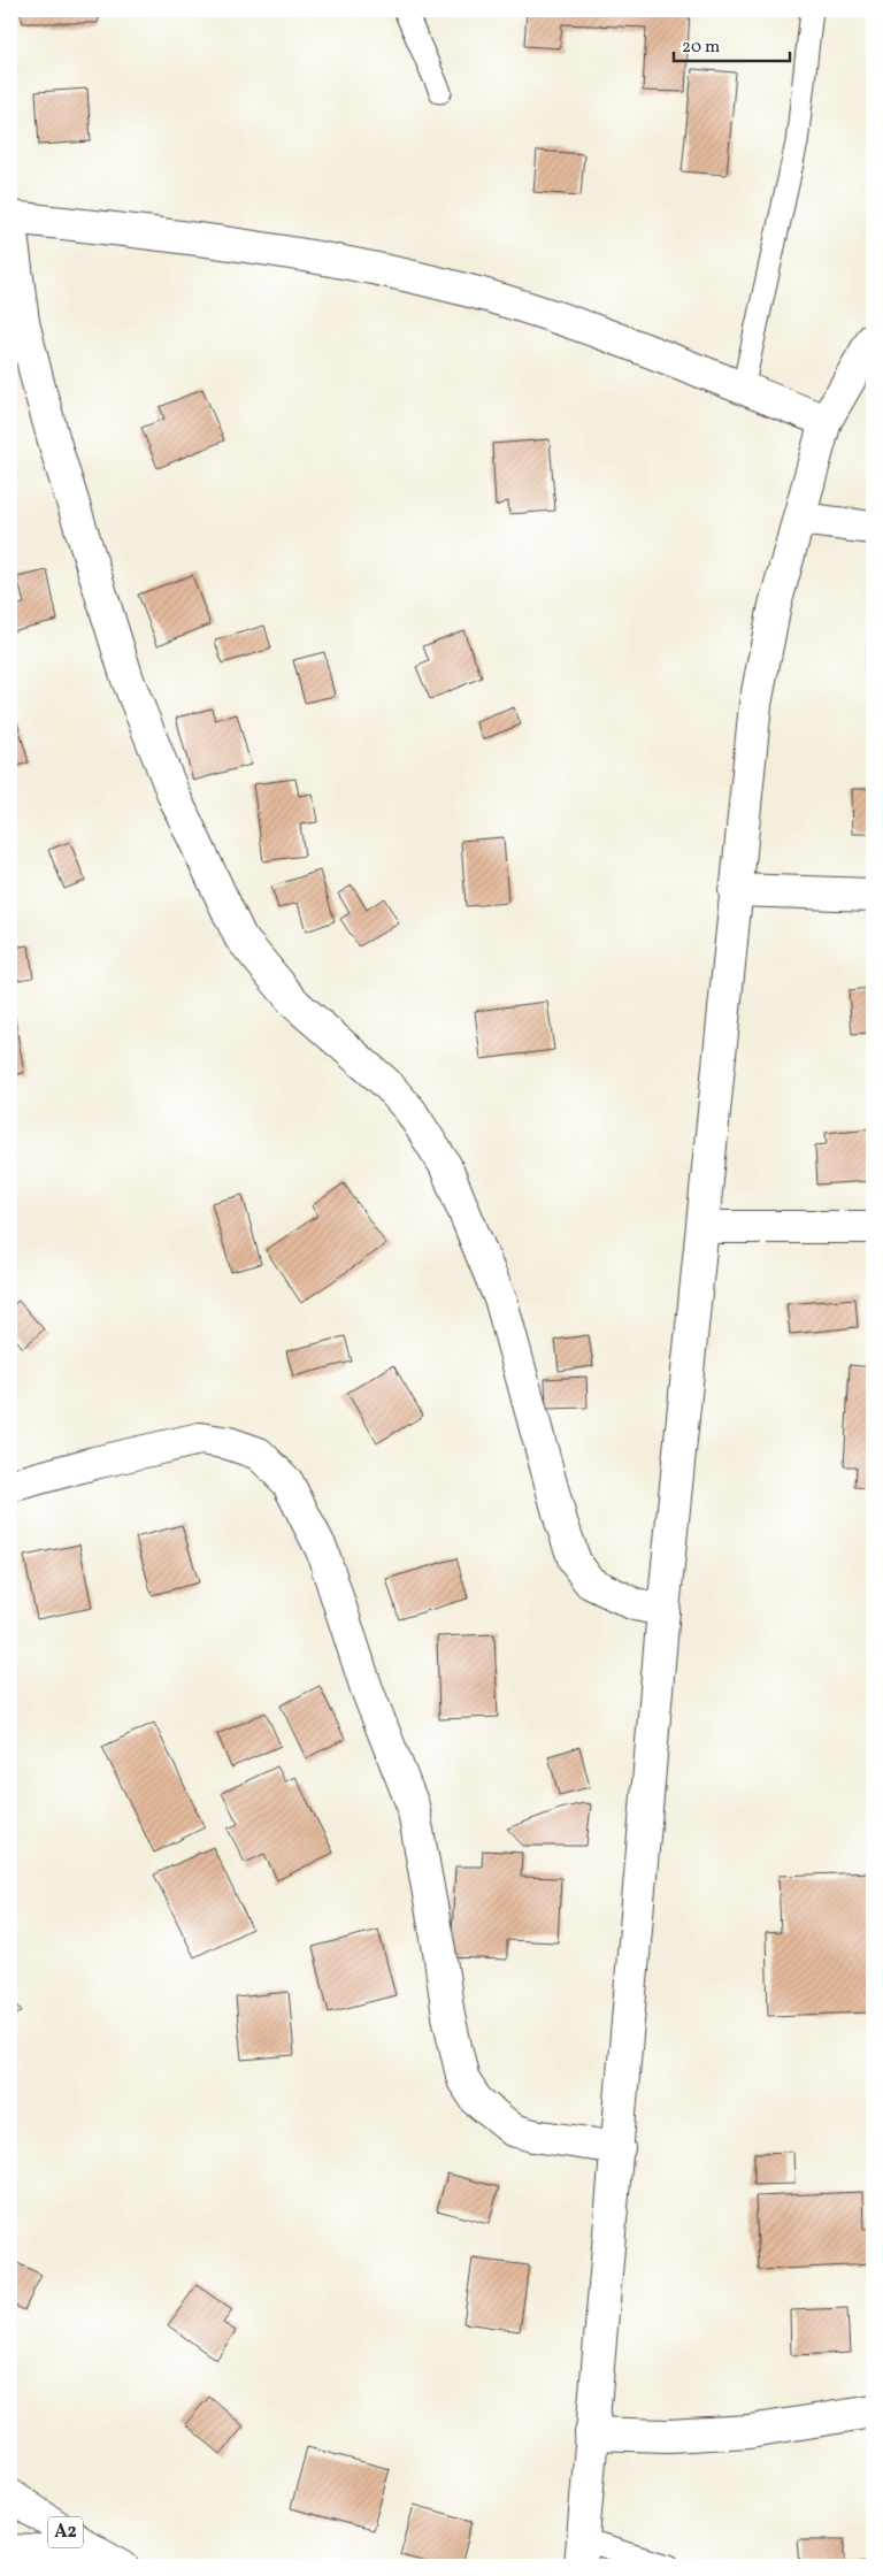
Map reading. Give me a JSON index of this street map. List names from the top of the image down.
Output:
{
  "streets": {
    "main road": ["A2"]
  },
  "scale_bar": "20 m"
}
